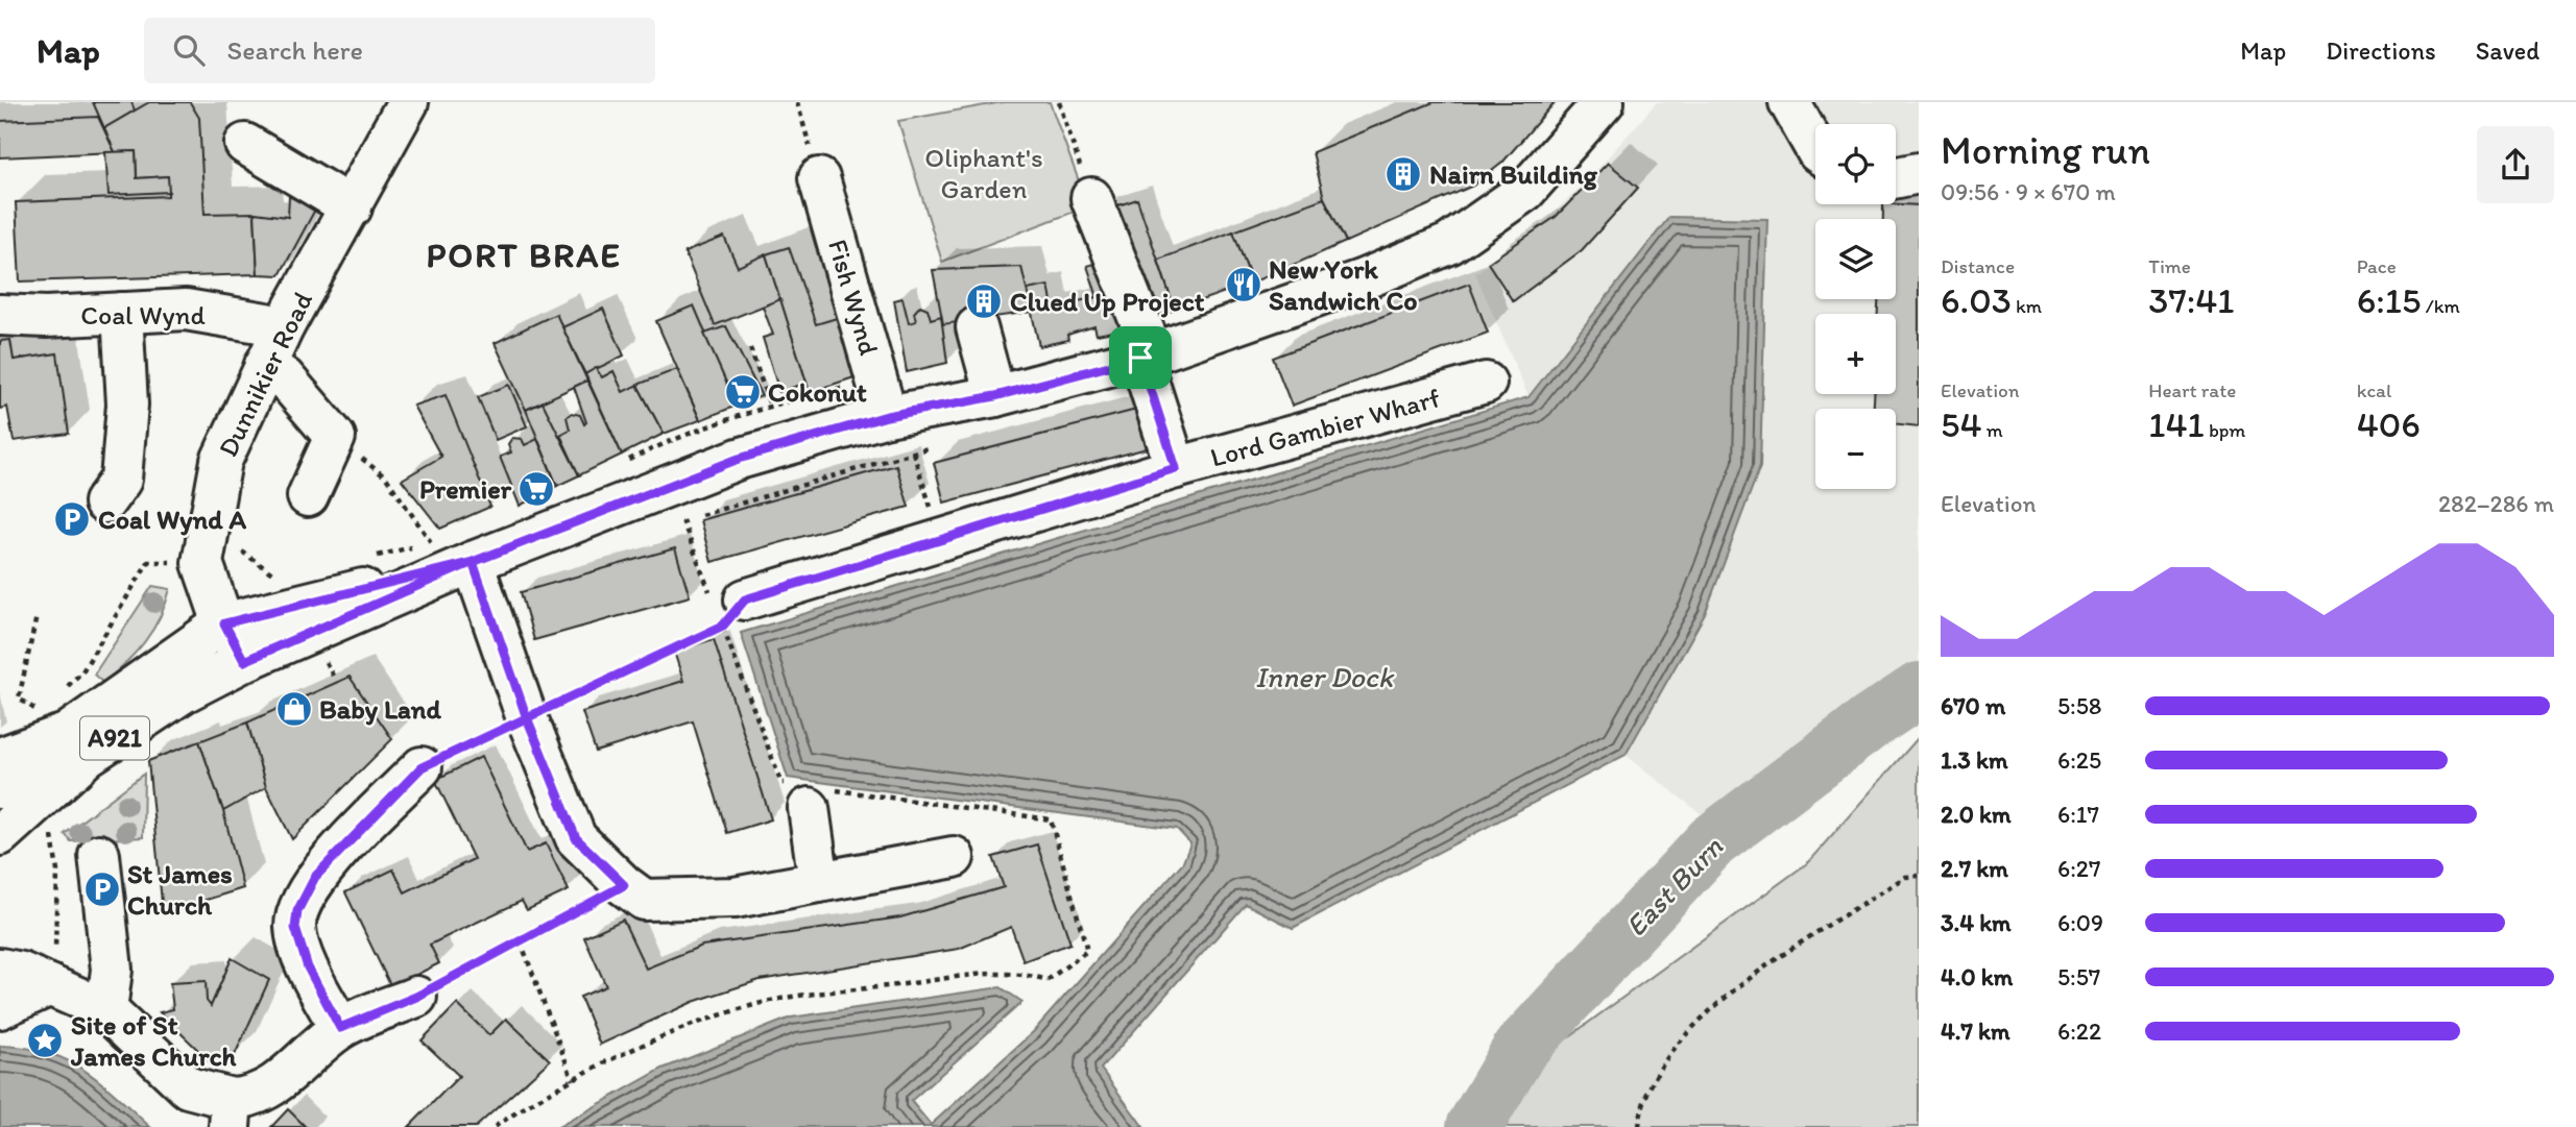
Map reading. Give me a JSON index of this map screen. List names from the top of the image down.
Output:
{
  "streets": {
    "street": [
      "Fish Wynd",
      "Coal Wynd",
      "Dunnikier Road",
      "Lord Gambier Wharf",
      "A921"
    ]
  },
  "crossings": [
    ["Fish Wynd", "A921"],
    ["Coal Wynd", "Dunnikier Road"]
  ],
  "districts": ["PORT BRAE"],
  "water": ["Inner Dock", "East Burn"],
  "parks": ["Oliphant's Garden"],
  "places": {
    "building": ["Nairn Building", "Clued Up Project"],
    "restaurant": ["New York Sandwich Co"],
    "supermarket": ["Cokonut", "Premier"],
    "parking": ["Coal Wynd A", "St James Church"],
    "shop": ["Baby Land"],
    "place": ["Site of St James Church"]
  },
  "page": {
    "header": "Map",
    "search": "Search here",
    "nav": ["Map", "Directions", "Saved"],
    "heading": ["Morning run", "09:56 · 9 × 670 m"],
    "map_buttons": ["+", "−"],
    "stats": [
      ["Distance", "6.03 km"],
      ["Time", "37:41"],
      ["Pace", "6:15 /km"],
      ["Elevation", "54 m"],
      ["Heart rate", "141 bpm"],
      ["kcal", "406"]
    ],
    "chart": ["Elevation", "282–286 m"],
    "list": [
      {
        "name": "670 m",
        "note": "5:58"
      },
      {
        "name": "1.3 km",
        "note": "6:25"
      },
      {
        "name": "2.0 km",
        "note": "6:17"
      },
      {
        "name": "2.7 km",
        "note": "6:27"
      },
      {
        "name": "3.4 km",
        "note": "6:09"
      },
      {
        "name": "4.0 km",
        "note": "5:57"
      },
      {
        "name": "4.7 km",
        "note": "6:22"
      }
    ]
  }
}
